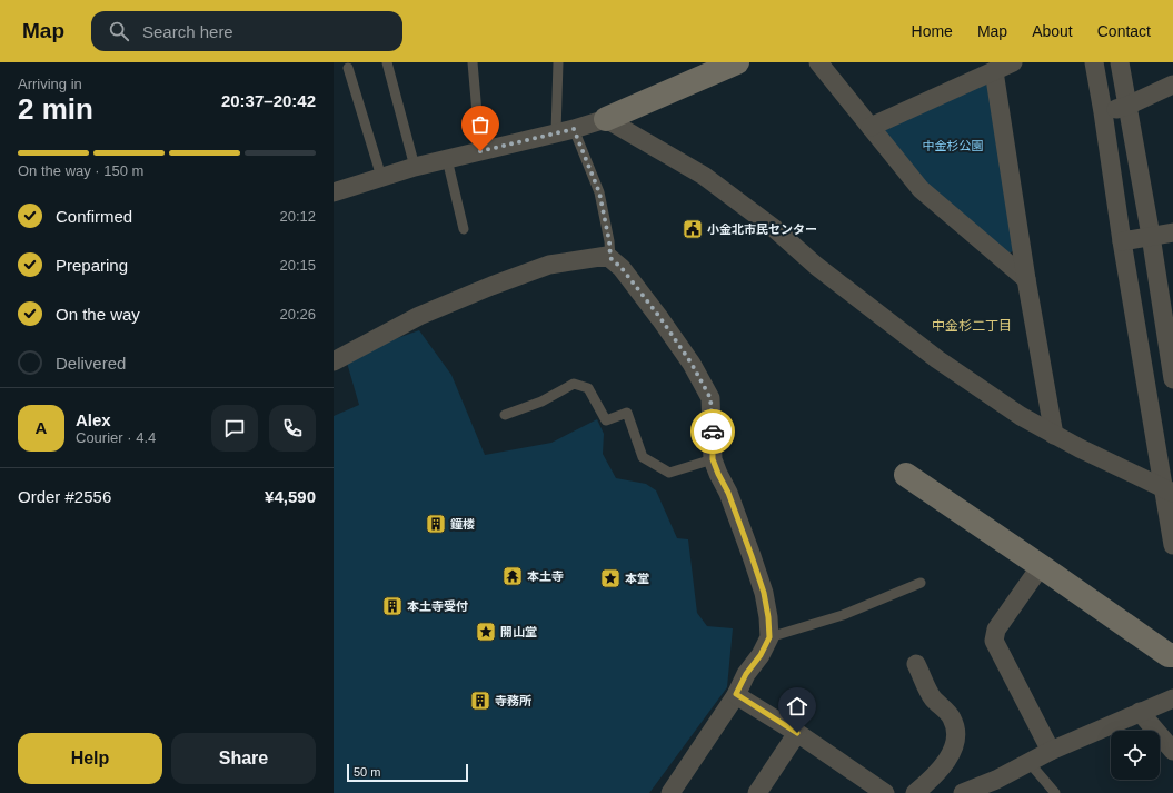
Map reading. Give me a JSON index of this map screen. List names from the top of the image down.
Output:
{
  "districts": ["中金杉二丁目"],
  "parks": ["中金杉公園"],
  "places": {
    "public building": ["小金北市民センター"],
    "building": ["鐘楼", "本土寺受付", "寺務所"],
    "temple": ["本土寺"],
    "place": ["本堂", "開山堂"]
  },
  "scale_bar": "50 m",
  "page": {
    "header": "Map",
    "search": "Search here",
    "nav": [
      "Home",
      "Map",
      "About",
      "Contact"
    ],
    "heading": ["2 min", "Arriving in", "20:37–20:42"],
    "panel": [
      "Alex",
      "Courier · 4.4",
      "Order #2556",
      "¥4,590"
    ],
    "bar": "On the way · 150 m",
    "list": [
      ["Confirmed", "20:12"],
      ["Preparing", "20:15"],
      ["On the way", "20:26"],
      "Delivered"
    ],
    "round": "A",
    "buttons": ["Help", "Share"],
    "scale": "50 m"
  }
}
